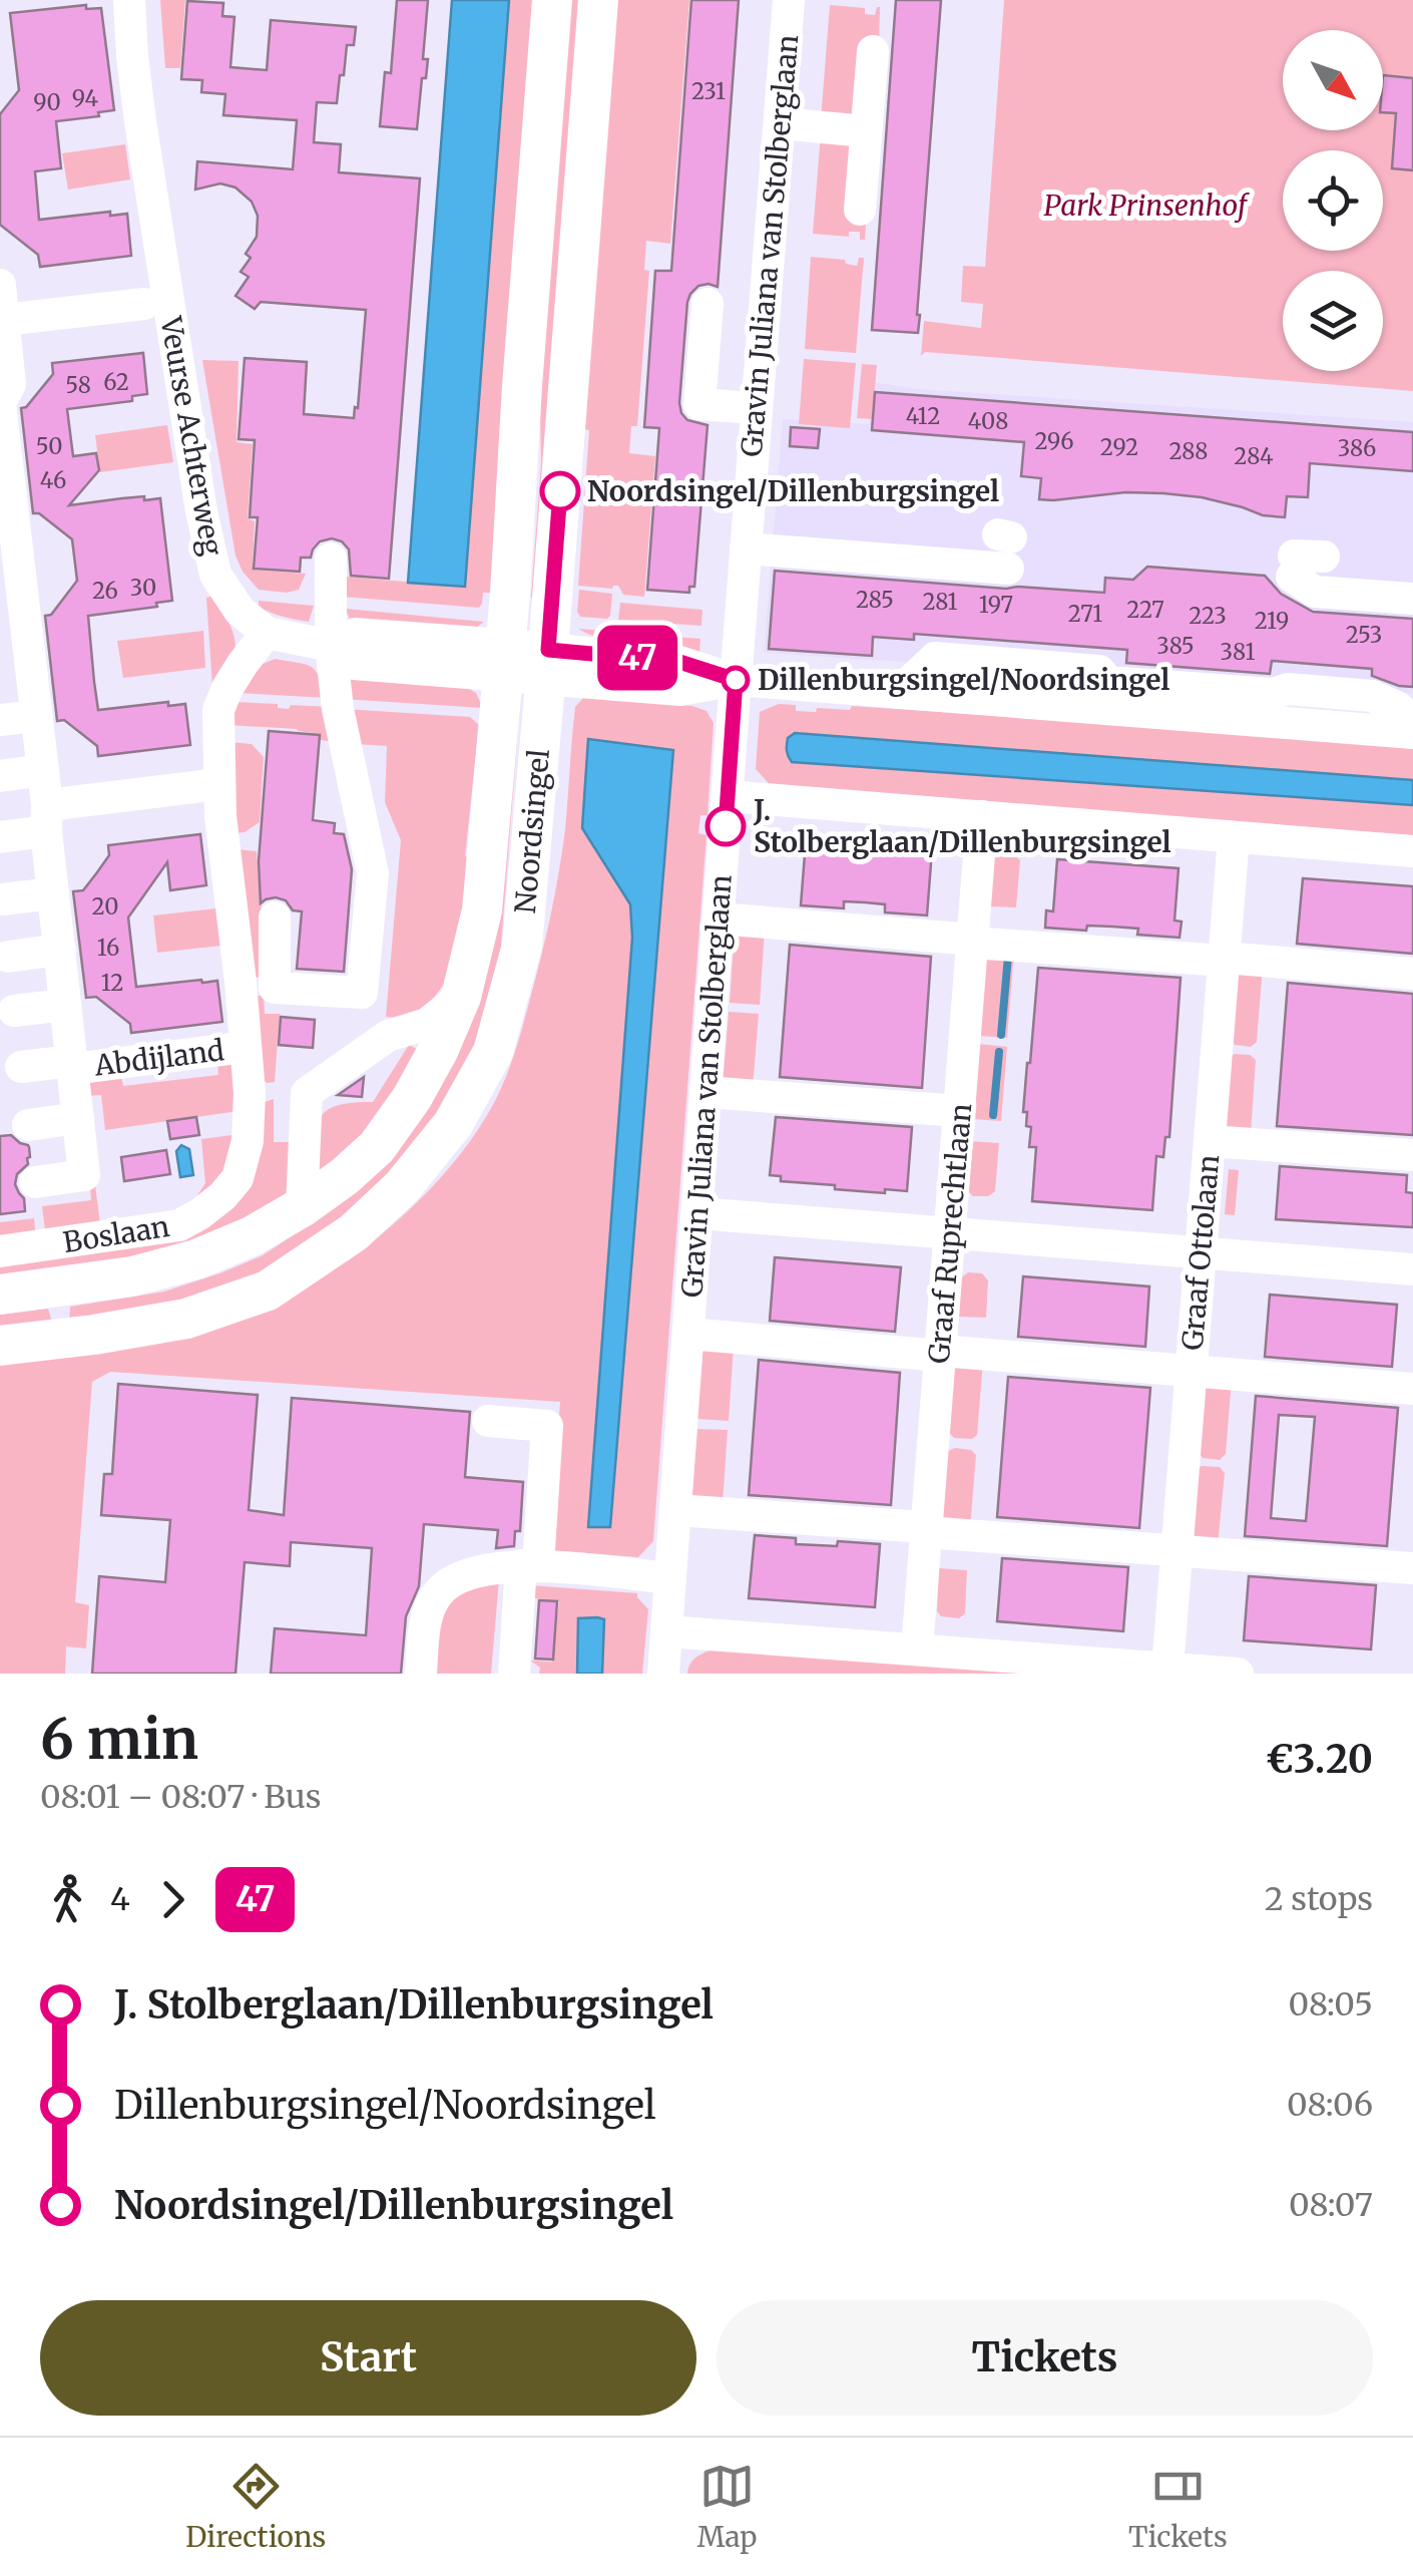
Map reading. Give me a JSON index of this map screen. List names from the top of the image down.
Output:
{
  "streets": {
    "main road": ["Noordsingel"],
    "street": [
      "Gravin Juliana van Stolberglaan",
      "Veurse Achterweg",
      "Abdijland",
      "Graaf Ruprechtlaan",
      "Boslaan",
      "Graaf Ottolaan"
    ]
  },
  "parks": ["Park Prinsenhof"],
  "places": ["Noordsingel/Dillenburgsingel", "Dillenburgsingel/Noordsingel", "J. Stolberglaan/Dillenburgsingel"],
  "lines": ["bus line 47"],
  "house_numbers": [
    "231",
    "94",
    "90",
    "62",
    "58",
    "412",
    "408",
    "296",
    "50",
    "292",
    "386",
    "288",
    "284",
    "46",
    "30",
    "26",
    "285",
    "281",
    "197",
    "227",
    "271",
    "223",
    "219",
    "253",
    "385",
    "381",
    "20",
    "16",
    "12"
  ],
  "north": "bottom right",
  "page": {
    "on_map": "47",
    "heading": ["6 min", "08:01 – 08:07 · Bus", "€3.20"],
    "legs": ["4", "47", "2 stops"],
    "list": [
      {
        "name": "J. Stolberglaan/Dillenburgsingel",
        "value": "08:05"
      },
      {
        "name": "Dillenburgsingel/Noordsingel",
        "value": "08:06"
      },
      {
        "name": "Noordsingel/Dillenburgsingel",
        "value": "08:07"
      }
    ],
    "buttons": ["Start", "Tickets"],
    "tabs": ["Directions", "Map", "Tickets"]
  }
}
